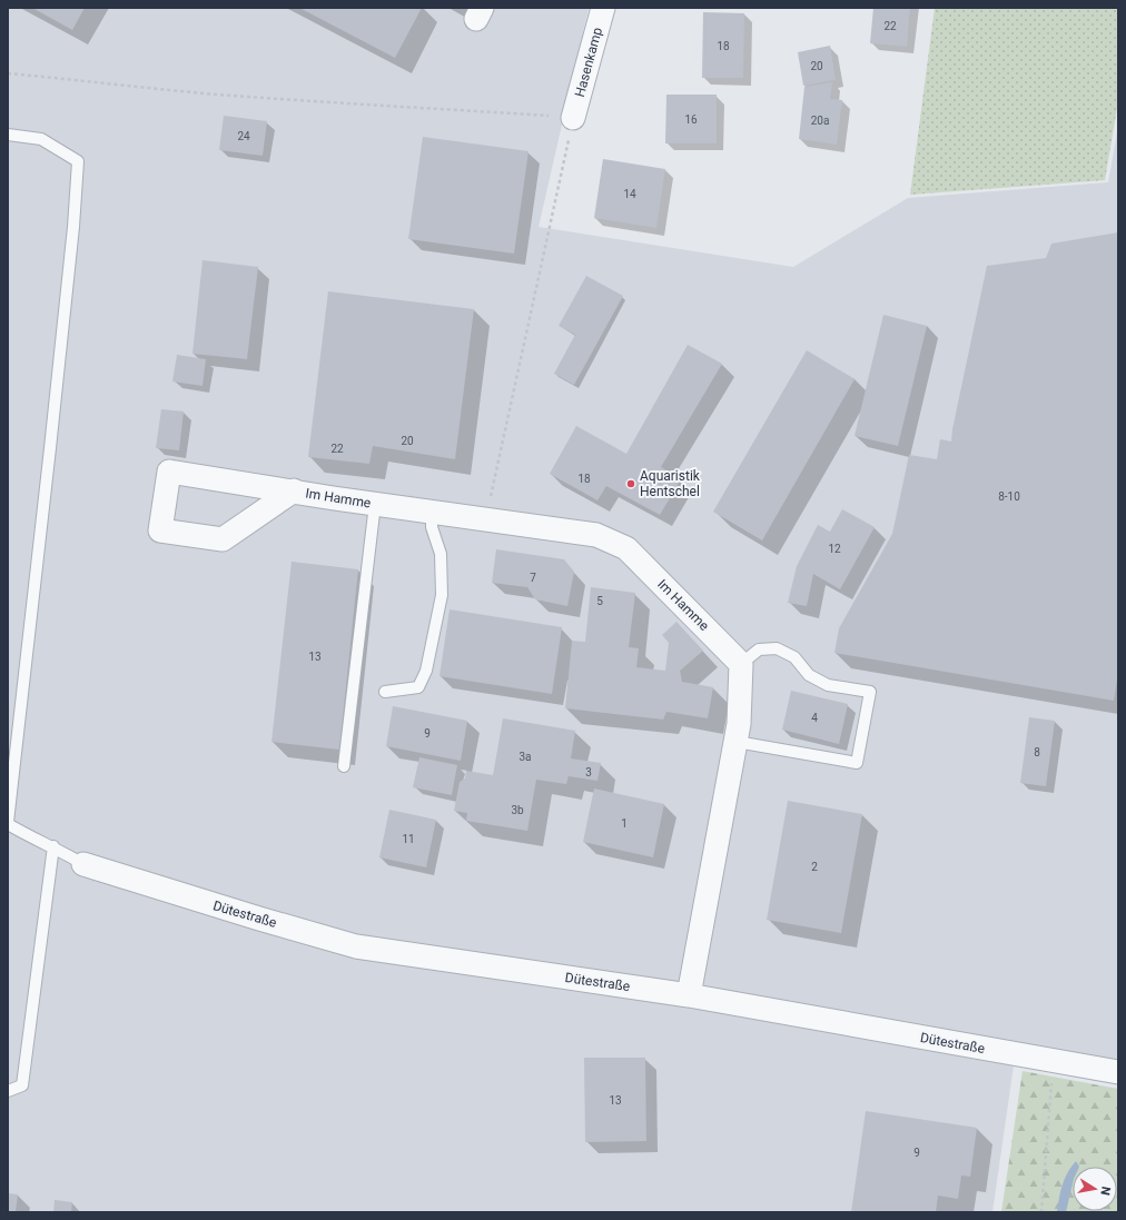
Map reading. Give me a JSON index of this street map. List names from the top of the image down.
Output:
{
  "streets": {
    "street": ["Hasenkamp", "Im Hamme", "Dütestraße"]
  },
  "places": ["Aquaristik Hentschel"],
  "house_numbers": [
    "22",
    "18",
    "20",
    "16",
    "20a",
    "24",
    "14",
    "20",
    "22",
    "18",
    "8-10",
    "12",
    "7",
    "5",
    "13",
    "4",
    "9",
    "8",
    "3a",
    "3",
    "3b",
    "1",
    "11",
    "2",
    "13",
    "9"
  ],
  "north": "right"
}
